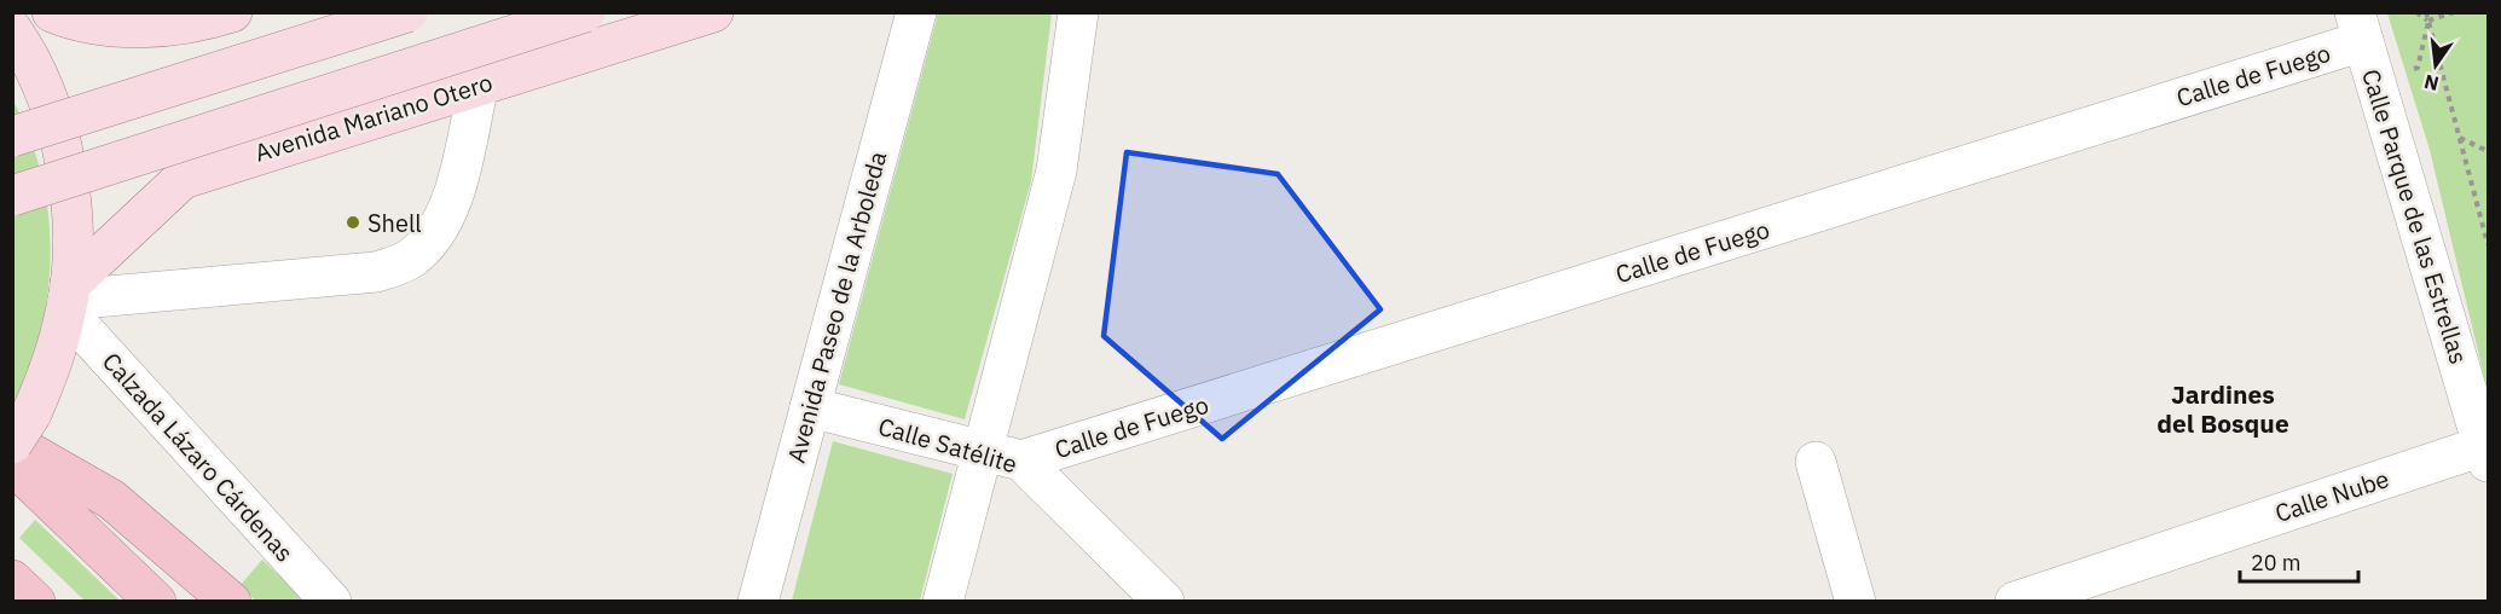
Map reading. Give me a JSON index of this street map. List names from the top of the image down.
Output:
{
  "streets": {
    "main road": ["Avenida Mariano Otero"],
    "street": [
      "Calle de Fuego",
      "Calle Parque de las Estrellas",
      "Avenida Paseo de la Arboleda",
      "Calle Satélite",
      "Calzada Lázaro Cárdenas",
      "Calle Nube"
    ]
  },
  "crossings": [
    ["Calle de Fuego", "Calle Parque de las Estrellas"],
    ["Calle de Fuego", "Calle Satélite"],
    ["Avenida Mariano Otero", "Calzada Lázaro Cárdenas"],
    ["Calle Parque de las Estrellas", "Calle Nube"],
    ["Avenida Paseo de la Arboleda", "Calle Satélite"]
  ],
  "districts": ["Jardines del Bosque"],
  "places": ["Shell"],
  "scale_bar": "20 m",
  "north": "bottom"
}
